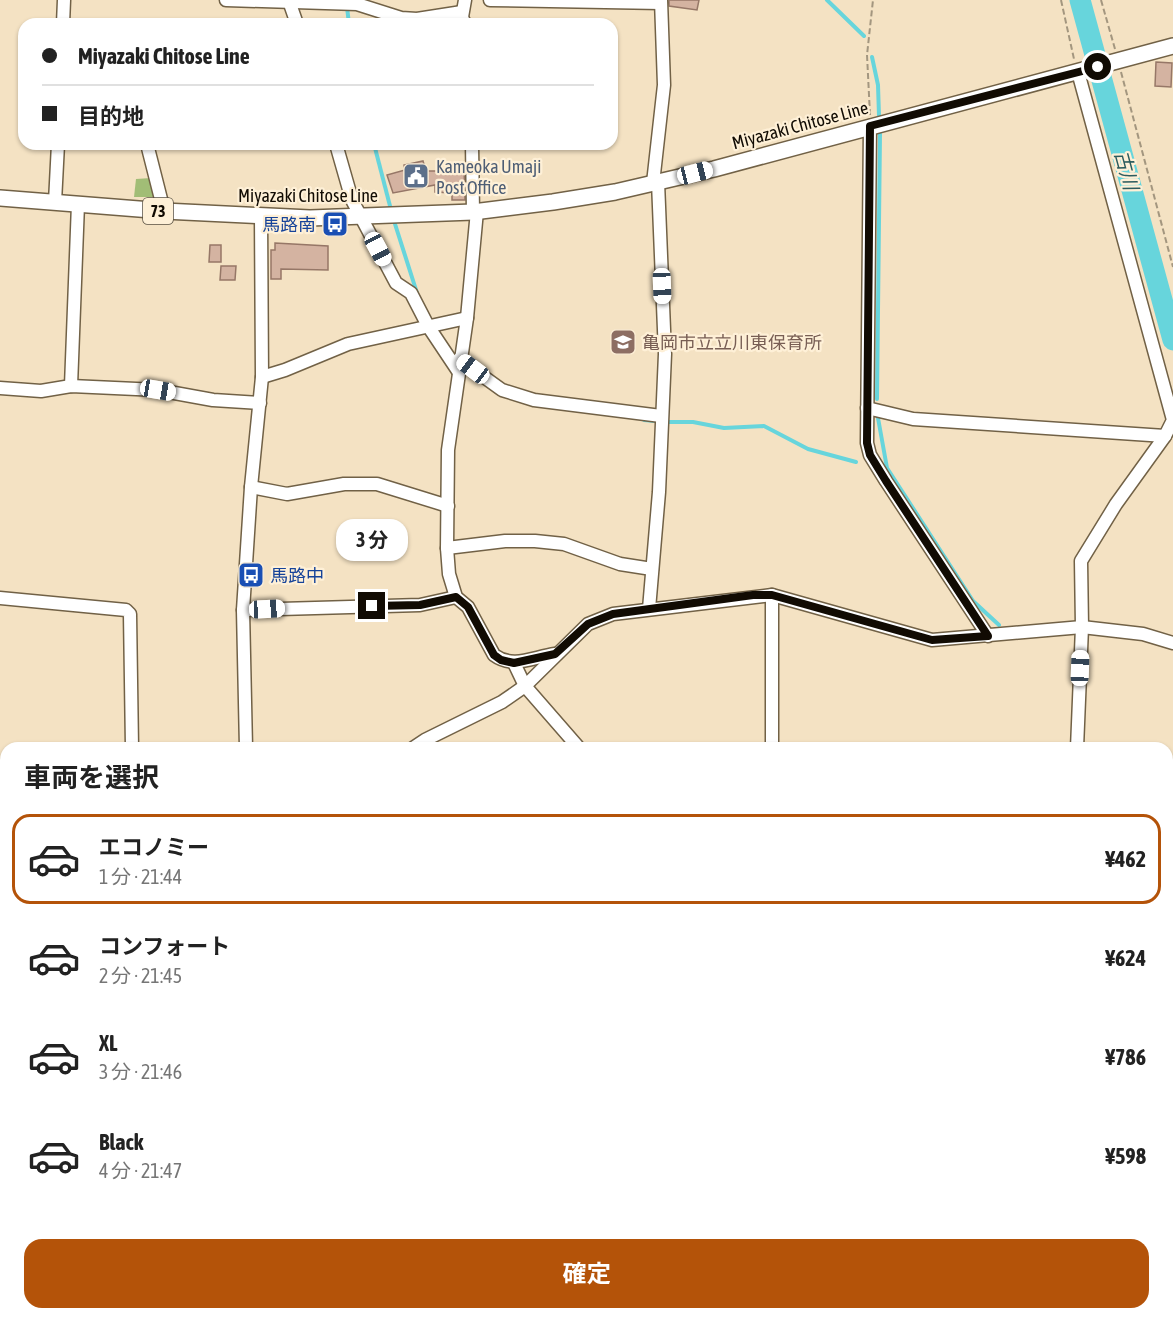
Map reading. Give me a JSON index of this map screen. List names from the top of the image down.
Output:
{
  "streets": {
    "main road": ["Miyazaki Chitose Line", "73"]
  },
  "water": ["古川"],
  "places": {
    "public building": ["Kameoka Umaji Post Office"],
    "bus stop": ["馬路南", "馬路中"],
    "school or university": ["亀岡市立立川東保育所"]
  },
  "page": {
    "banner": ["Miyazaki Chitose Line", "目的地"],
    "bubble": "3 分",
    "heading": "車両を選択",
    "list": [
      {
        "name": "エコノミー",
        "note": "1 分 · 21:44",
        "value": "¥462"
      },
      {
        "name": "コンフォート",
        "note": "2 分 · 21:45",
        "value": "¥624"
      },
      {
        "name": "XL",
        "note": "3 分 · 21:46",
        "value": "¥786"
      },
      {
        "name": "Black",
        "note": "4 分 · 21:47",
        "value": "¥598"
      }
    ],
    "buttons": "確定"
  }
}
